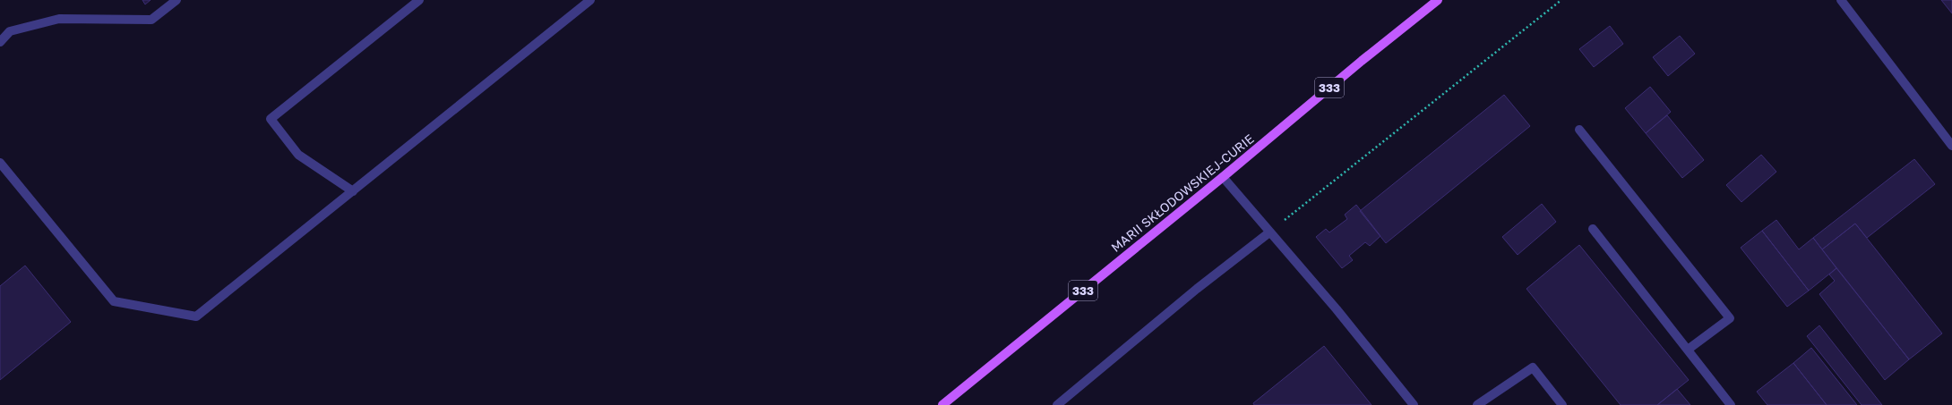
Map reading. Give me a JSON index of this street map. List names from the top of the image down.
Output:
{
  "streets": {
    "main road": ["333", "MARII SKŁODOWSKIEJ-CURIE"]
  }
}
